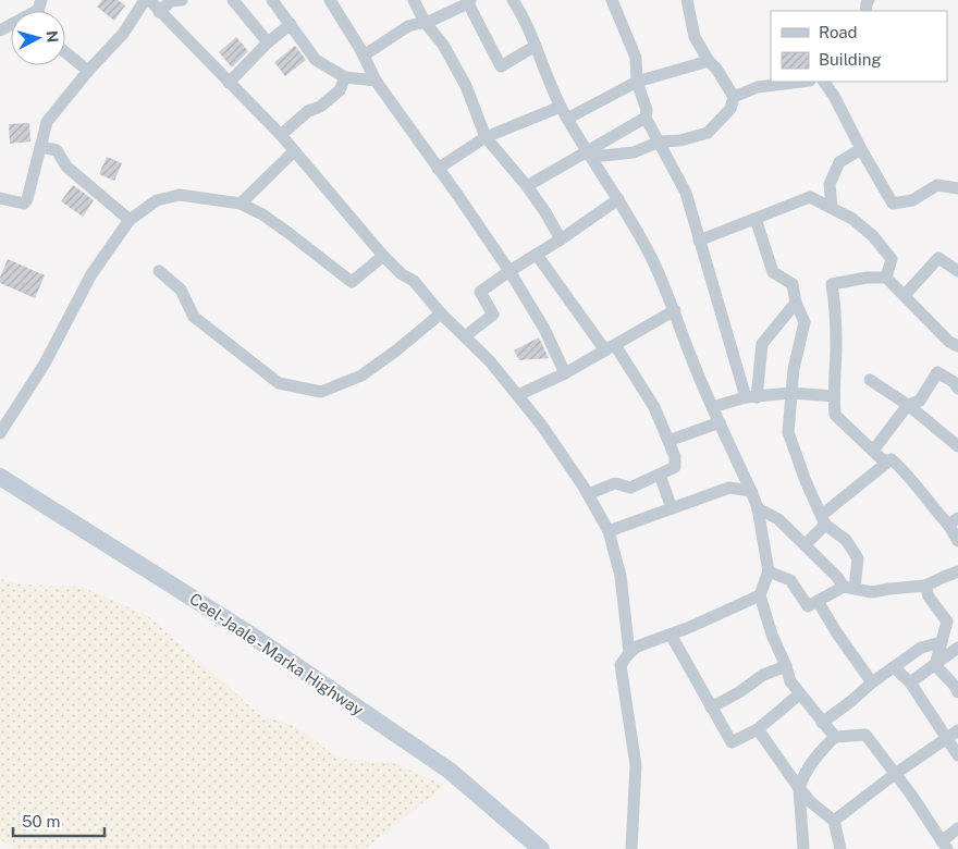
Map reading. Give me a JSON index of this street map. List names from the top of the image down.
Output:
{
  "streets": {
    "street": ["Ceel-Jaale - Marka Highway"]
  },
  "legend": ["Road", "Building"],
  "scale_bar": "50 m",
  "north": "right"
}
